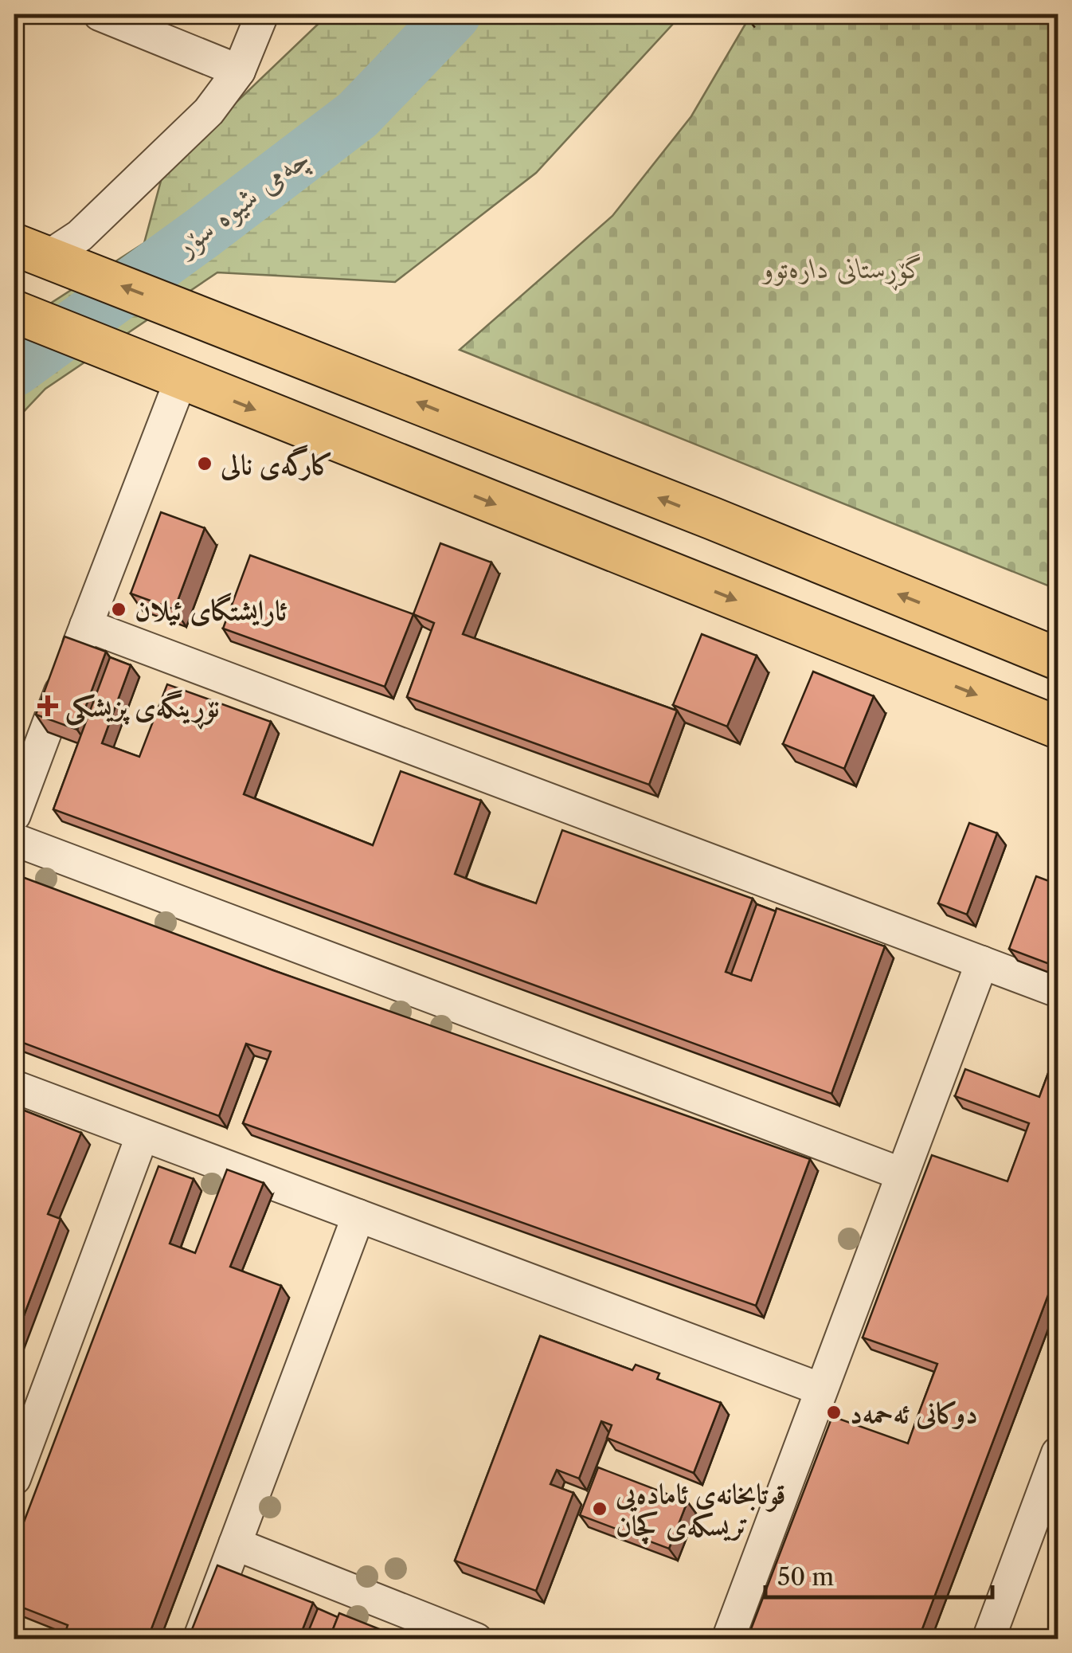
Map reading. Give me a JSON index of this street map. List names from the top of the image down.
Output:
{
  "water": ["چەمی شیوە سۆر"],
  "parks": ["گۆڕستانی دارەتوو"],
  "places": {
    "other": [
      "کارگەی نالی",
      "ئارایشتگای ئیلان",
      "دوکانی ئەحمەد",
      "قوتابخانەی ئامادەیی تریسکەی کچان"
    ],
    "health": ["نۆڕینگەی پزیشکی"]
  },
  "scale_bar": "50 m"
}
